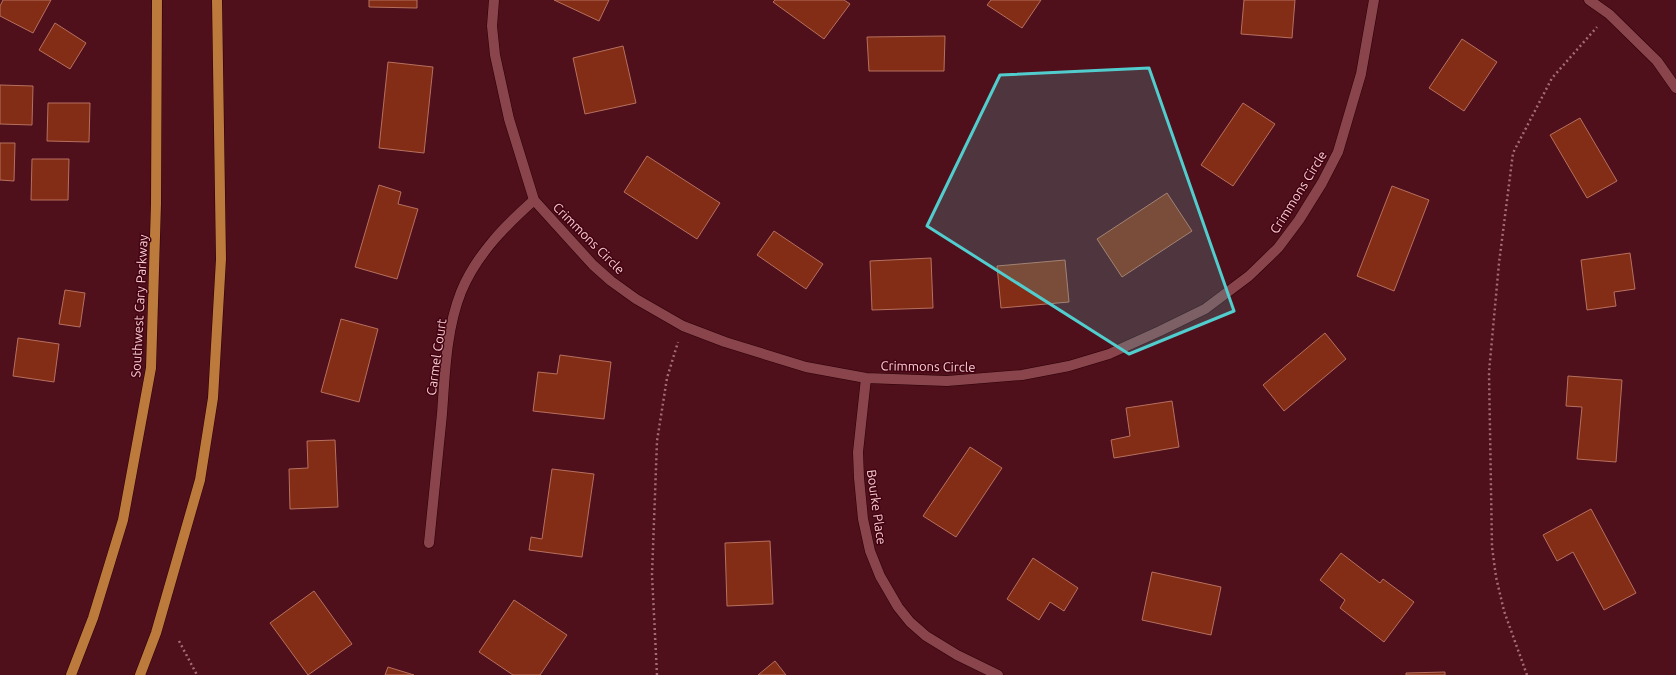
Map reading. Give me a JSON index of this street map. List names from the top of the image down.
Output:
{
  "streets": {
    "main road": ["Southwest Cary Parkway"],
    "street": ["Crimmons Circle", "Carmel Court", "Bourke Place"]
  },
  "crossings": [
    ["Crimmons Circle", "Carmel Court"],
    ["Crimmons Circle", "Bourke Place"]
  ]
}
